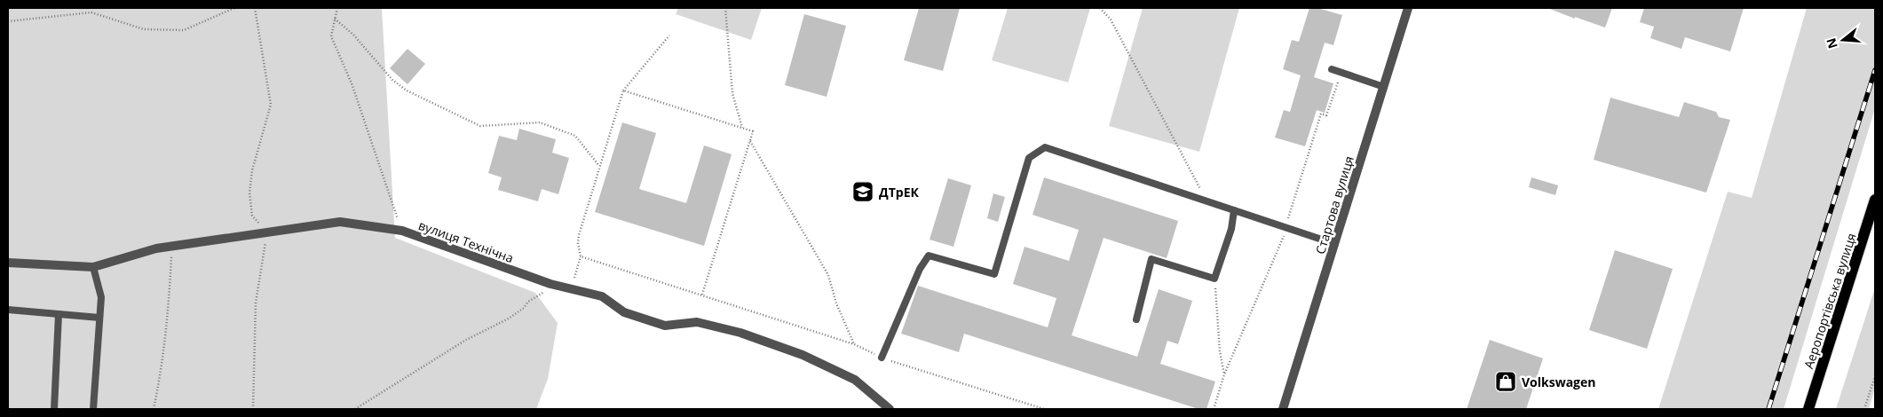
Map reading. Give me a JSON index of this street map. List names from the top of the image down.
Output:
{
  "streets": {
    "main road": ["Аеропортівська вулиця"],
    "street": ["Стартова вулиця", "вулиця Технічна"]
  },
  "places": {
    "school or university": ["ДТрЕК"],
    "shop": ["Volkswagen"]
  },
  "north": "left"
}
